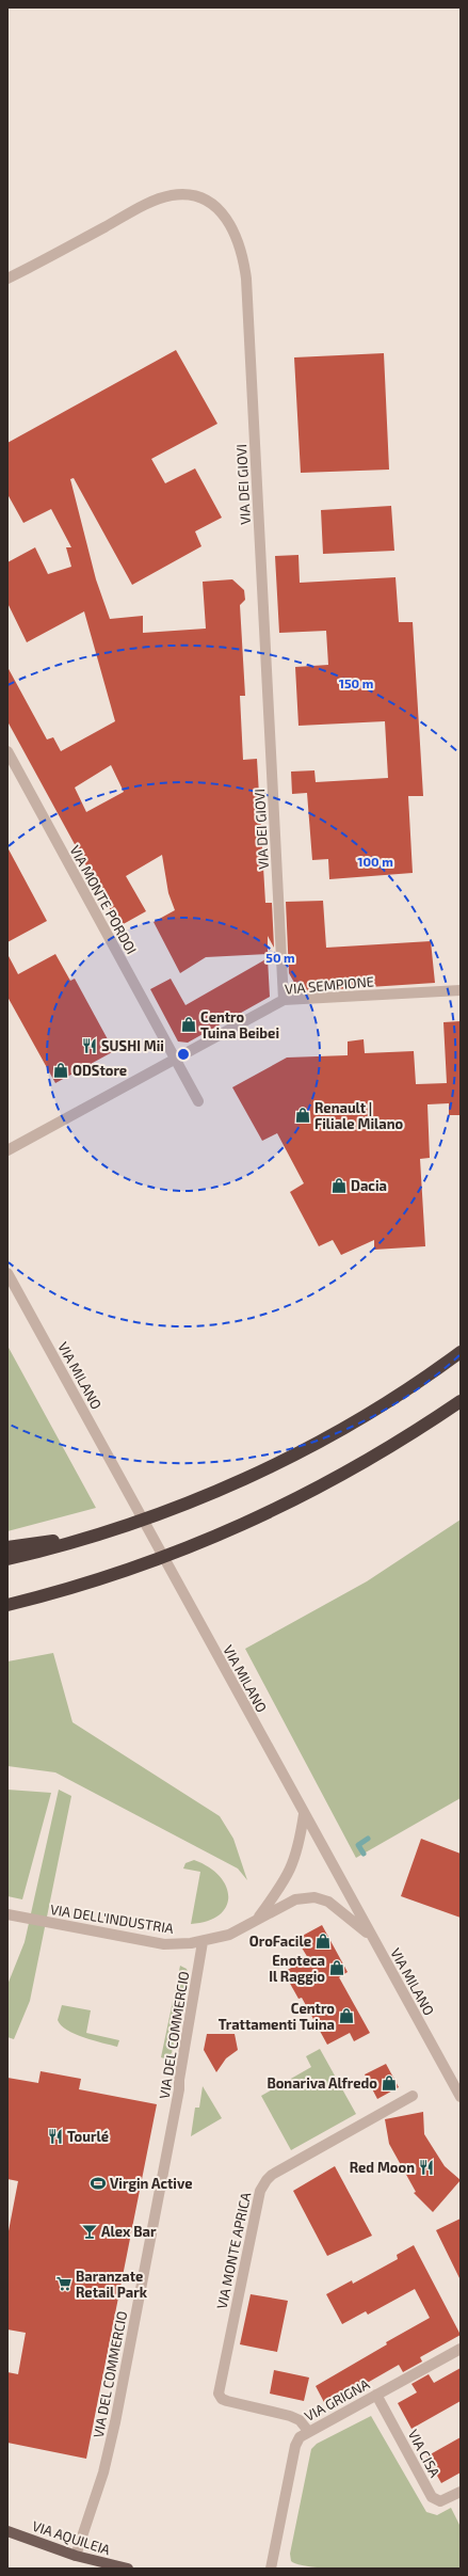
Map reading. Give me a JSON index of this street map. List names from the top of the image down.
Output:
{
  "streets": {
    "main road": ["VIA AQUILEIA"],
    "street": [
      "VIA DEI GIOVI",
      "VIA MONTE PORDOI",
      "VIA SEMPIONE",
      "VIA MILANO",
      "VIA DELL'INDUSTRIA",
      "VIA DEL COMMERCIO",
      "VIA MONTE APRICA",
      "VIA GRIGNA",
      "VIA CISA"
    ]
  },
  "crossings": [
    ["VIA DEI GIOVI", "VIA SEMPIONE"],
    ["VIA MONTE PORDOI", "VIA SEMPIONE"],
    ["VIA MILANO", "VIA DELL'INDUSTRIA"],
    ["VIA DELL'INDUSTRIA", "VIA DEL COMMERCIO"],
    ["VIA DEL COMMERCIO", "VIA AQUILEIA"],
    ["VIA MONTE APRICA", "VIA GRIGNA"],
    ["VIA GRIGNA", "VIA CISA"]
  ],
  "places": {
    "shop": [
      "Centro Tuina Beibei",
      "ODStore",
      "Renault | Filiale Milano",
      "Dacia",
      "OroFacile",
      "Enoteca Il Raggio",
      "Centro Trattamenti Tuina",
      "Bonariva Alfredo"
    ],
    "restaurant": ["SUSHI Mii", "Tourlé", "Red Moon"],
    "sports": ["Virgin Active"],
    "bar": ["Alex Bar"],
    "supermarket": ["Baranzate Retail Park"]
  },
  "rings": ["150 m", "100 m", "50 m"]
}
